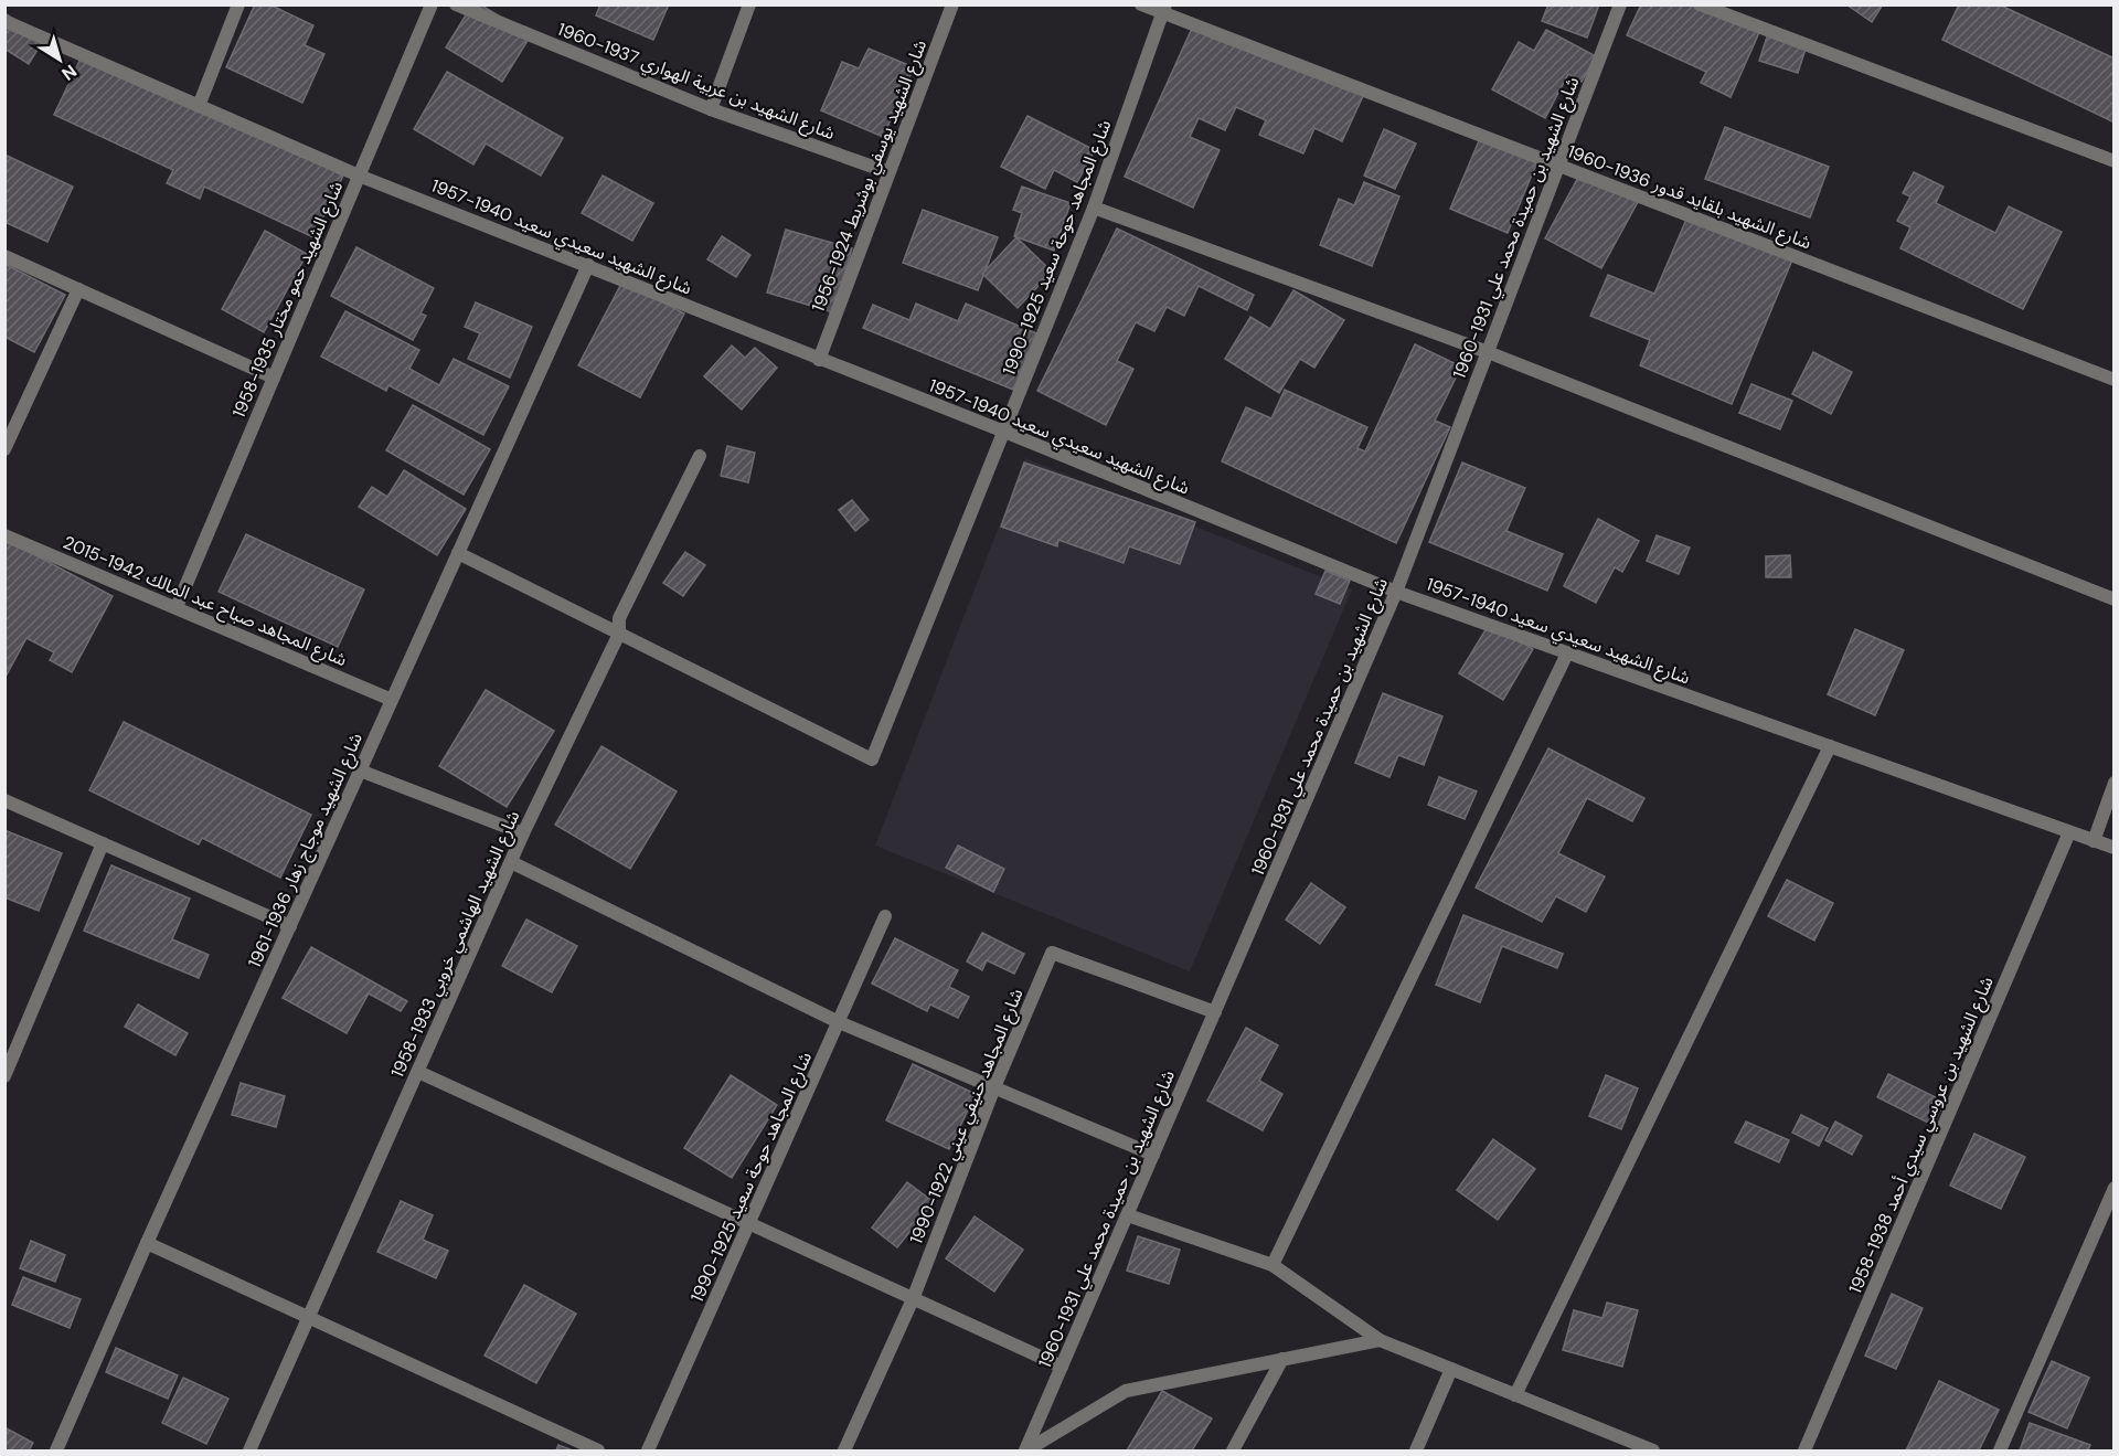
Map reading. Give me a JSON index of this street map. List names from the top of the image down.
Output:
{
  "streets": {
    "street": [
      "شارع الشهيد بن عربية الهواري 1937-1960",
      "شارع الشهيد يوسفي بوشريط 1924-1956",
      "شارع الشهيد بلقايد قدور 1936-1960",
      "شارع الشهيد بن حميدة محمد علي 1931-1960",
      "شارع الشهيد سعيدي سعيد 1940-1957",
      "شارع المجاهد حوحة سعيد 1925-1990",
      "شارع الشهيد حمو مختار 1935-1958",
      "شارع المجاهد صباح عبد المالك 1942-2015",
      "شارع الشهيد موجاج زهار 1936-1961",
      "شارع الشهيد الهاشمي خروبي 1933-1958",
      "شارع المجاهد حنيفي عيني 1922-1990",
      "شارع الشهيد بن عروسي سيدي أحمد 1938-1958"
    ]
  },
  "crossings": [
    ["شارع الشهيد بن عربية الهواري 1937-1960", "شارع الشهيد يوسفي بوشريط 1924-1956"],
    ["شارع الشهيد يوسفي بوشريط 1924-1956", "شارع الشهيد سعيدي سعيد 1940-1957"],
    ["شارع الشهيد بلقايد قدور 1936-1960", "شارع الشهيد بن حميدة محمد علي 1931-1960"],
    ["شارع الشهيد بلقايد قدور 1936-1960", "شارع المجاهد حوحة سعيد 1925-1990"],
    ["شارع الشهيد بن حميدة محمد علي 1931-1960", "شارع الشهيد سعيدي سعيد 1940-1957"],
    ["شارع الشهيد بن حميدة محمد علي 1931-1960", "شارع المجاهد حنيفي عيني 1922-1990"],
    ["شارع الشهيد سعيدي سعيد 1940-1957", "شارع المجاهد حوحة سعيد 1925-1990"],
    ["شارع الشهيد سعيدي سعيد 1940-1957", "شارع الشهيد حمو مختار 1935-1958"],
    ["شارع الشهيد سعيدي سعيد 1940-1957", "شارع الشهيد موجاج زهار 1936-1961"],
    ["شارع الشهيد سعيدي سعيد 1940-1957", "شارع الشهيد بن عروسي سيدي أحمد 1938-1958"],
    ["شارع المجاهد حوحة سعيد 1925-1990", "شارع الشهيد الهاشمي خروبي 1933-1958"],
    ["شارع الشهيد حمو مختار 1935-1958", "شارع المجاهد صباح عبد المالك 1942-2015"],
    ["شارع المجاهد صباح عبد المالك 1942-2015", "شارع الشهيد موجاج زهار 1936-1961"]
  ],
  "north": "bottom right"
}
